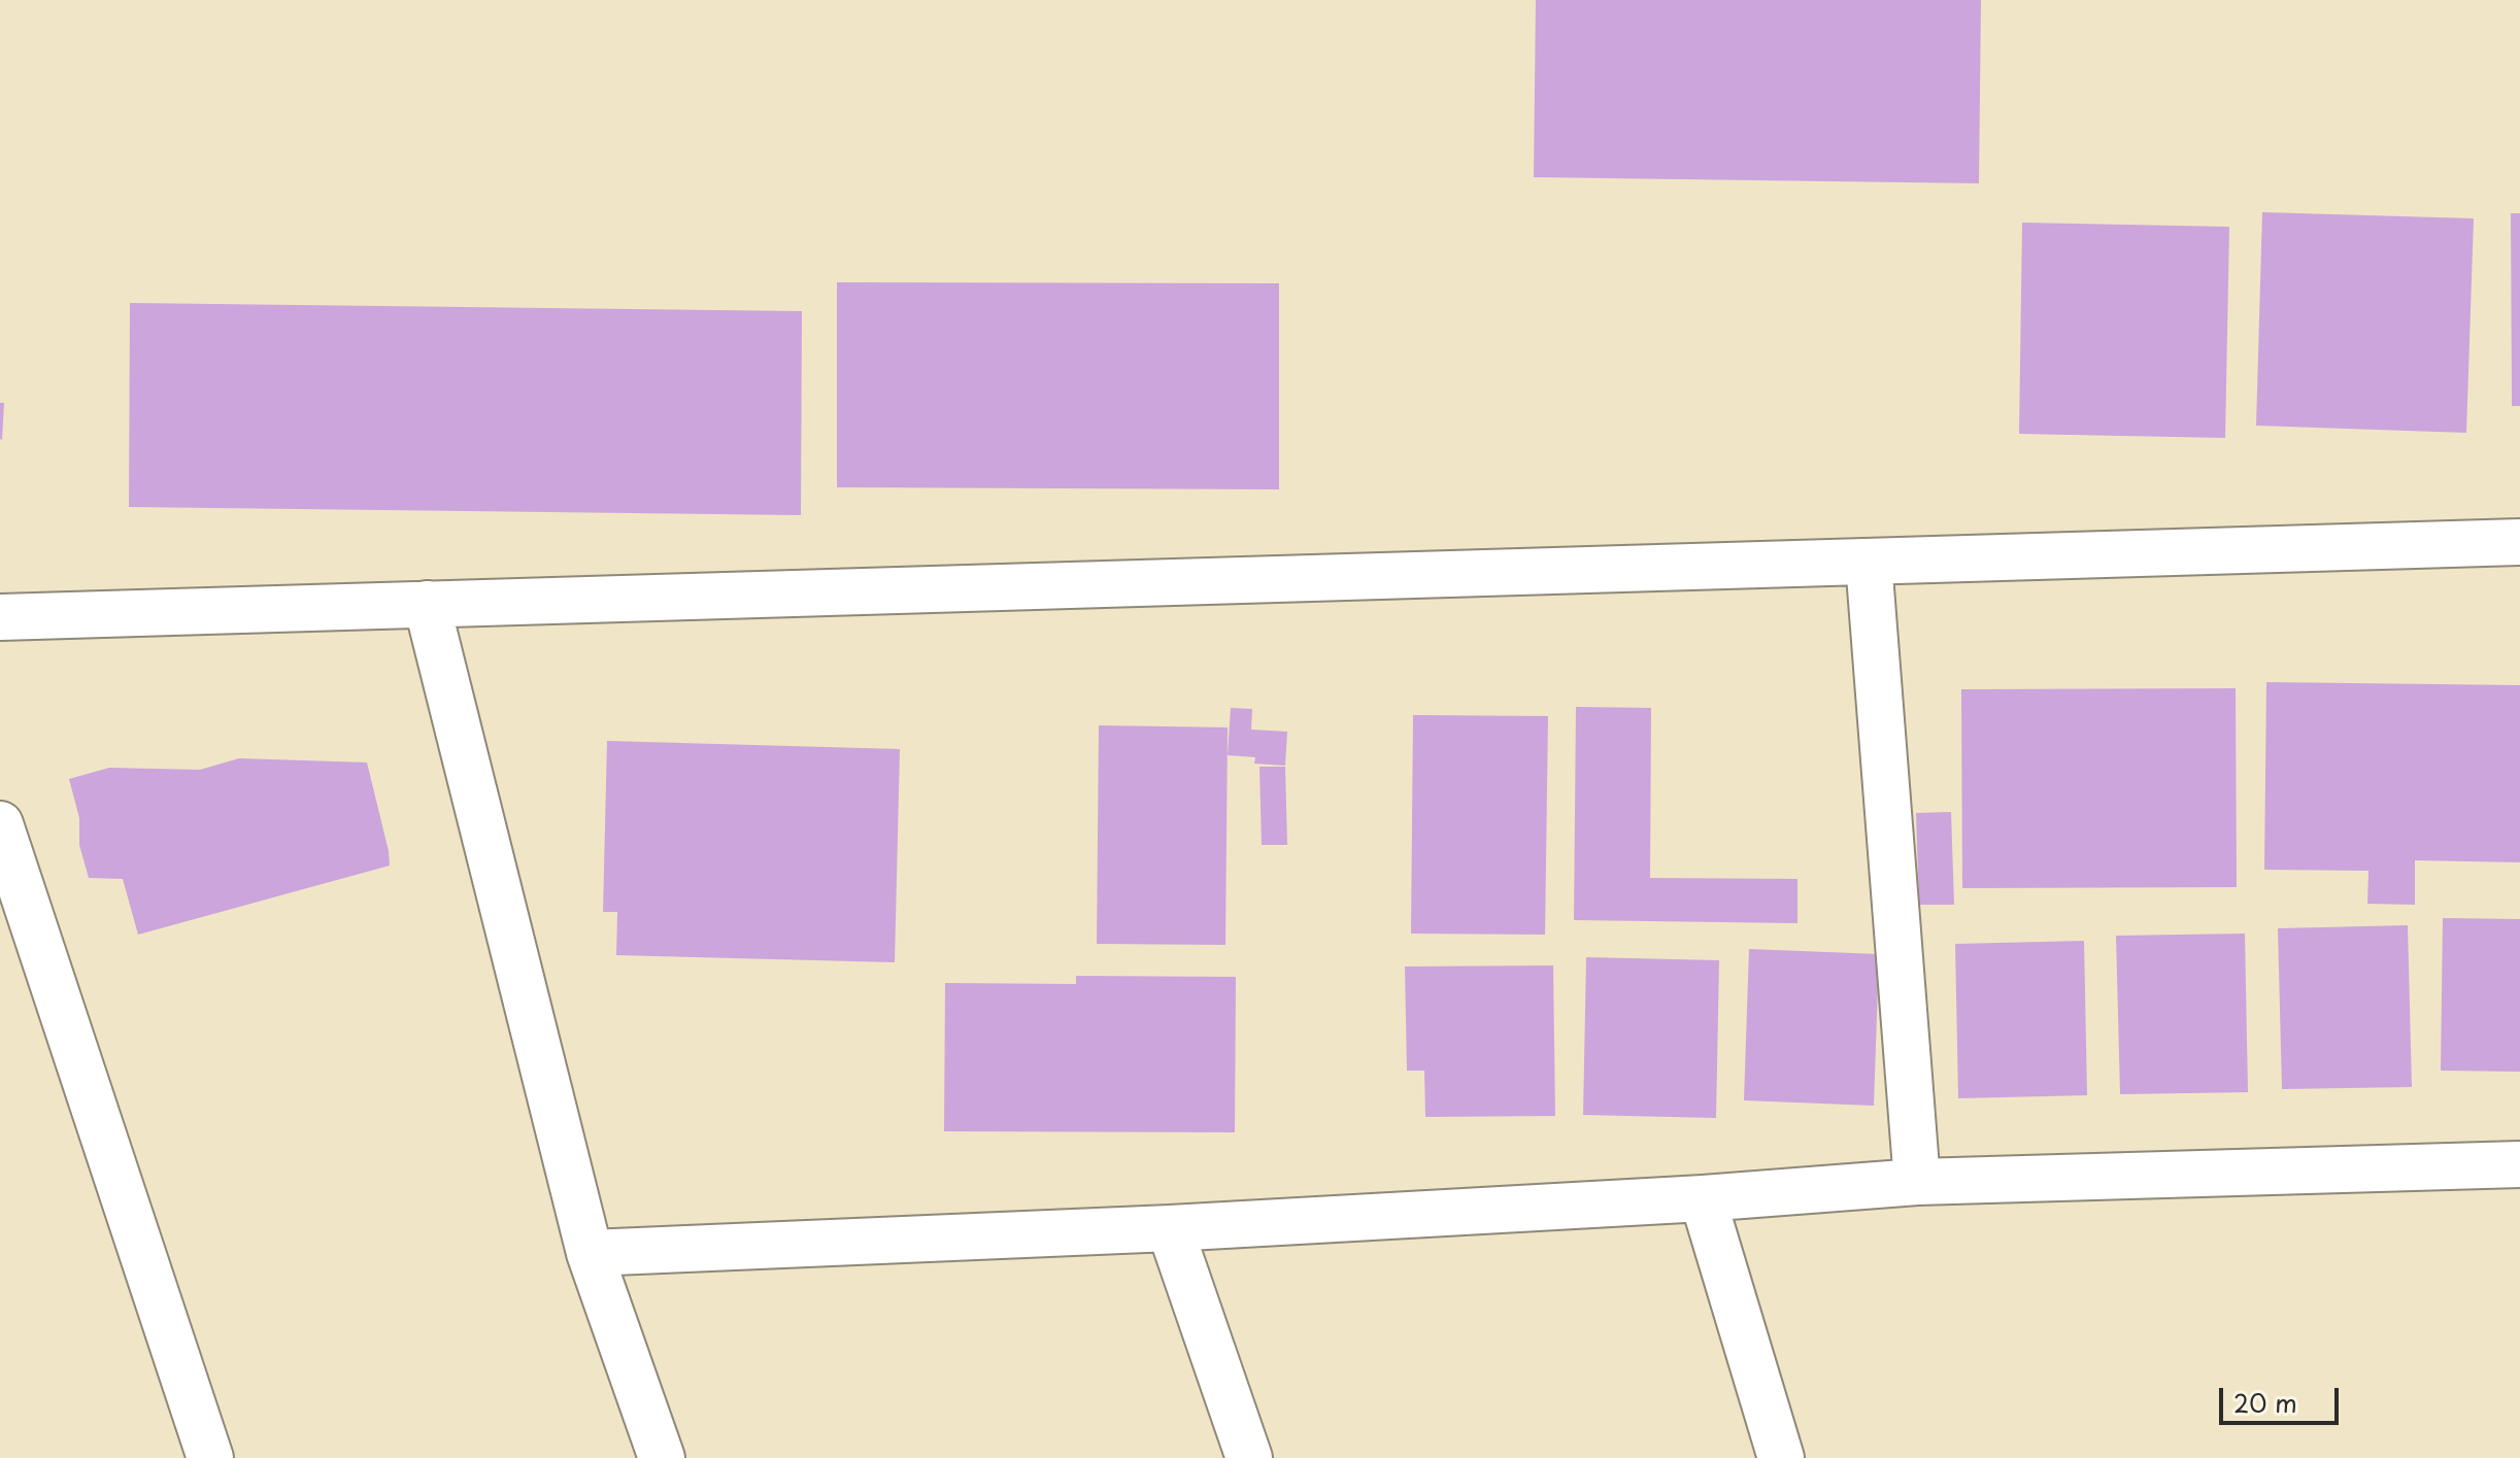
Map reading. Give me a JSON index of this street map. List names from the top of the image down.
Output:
{
  "scale_bar": "20 m"
}
